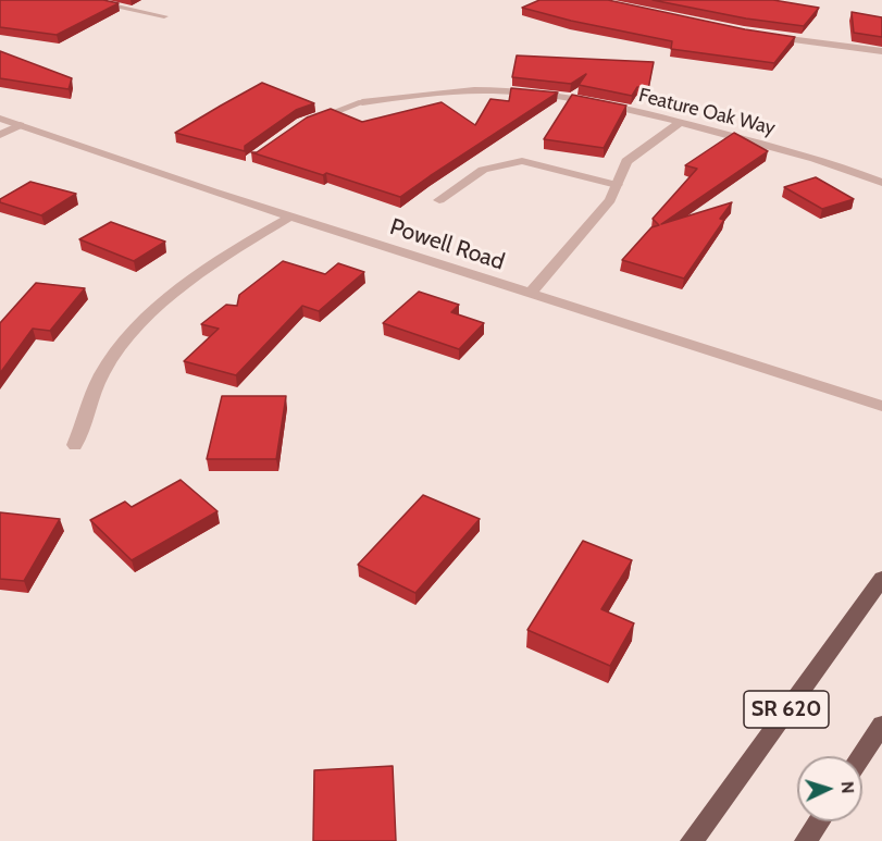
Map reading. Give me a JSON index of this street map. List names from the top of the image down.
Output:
{
  "streets": {
    "main road": ["SR 620"],
    "street": ["Feature Oak Way", "Powell Road"]
  },
  "north": "right"
}
